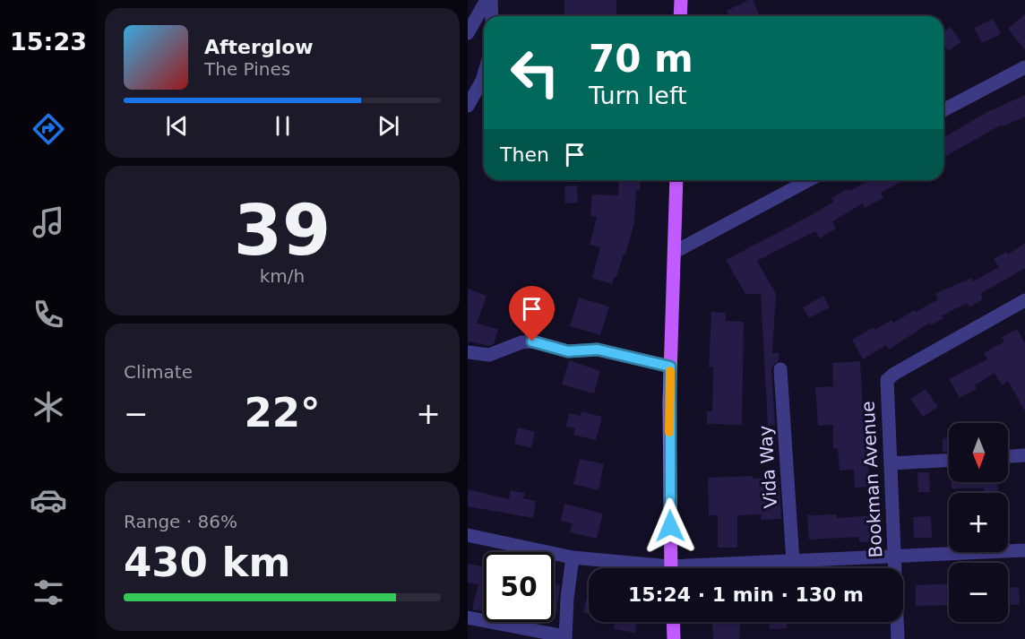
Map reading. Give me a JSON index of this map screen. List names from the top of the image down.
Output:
{
  "streets": {
    "street": ["Vida Way", "Bookman Avenue"]
  },
  "north": "bottom",
  "page": {
    "tabs": "15:23",
    "turn": ["70 m", "Turn left"],
    "song": ["Afterglow", "The Pines"],
    "then": "Then",
    "tile": [
      ["39", "km/h"],
      "Climate",
      ["Range · 86%", "430 km"]
    ],
    "heat": ["−", "22°", "+"],
    "map_buttons": ["+", "−"],
    "limit": "50",
    "trip": "15:24 · 1 min · 130 m"
  }
}
